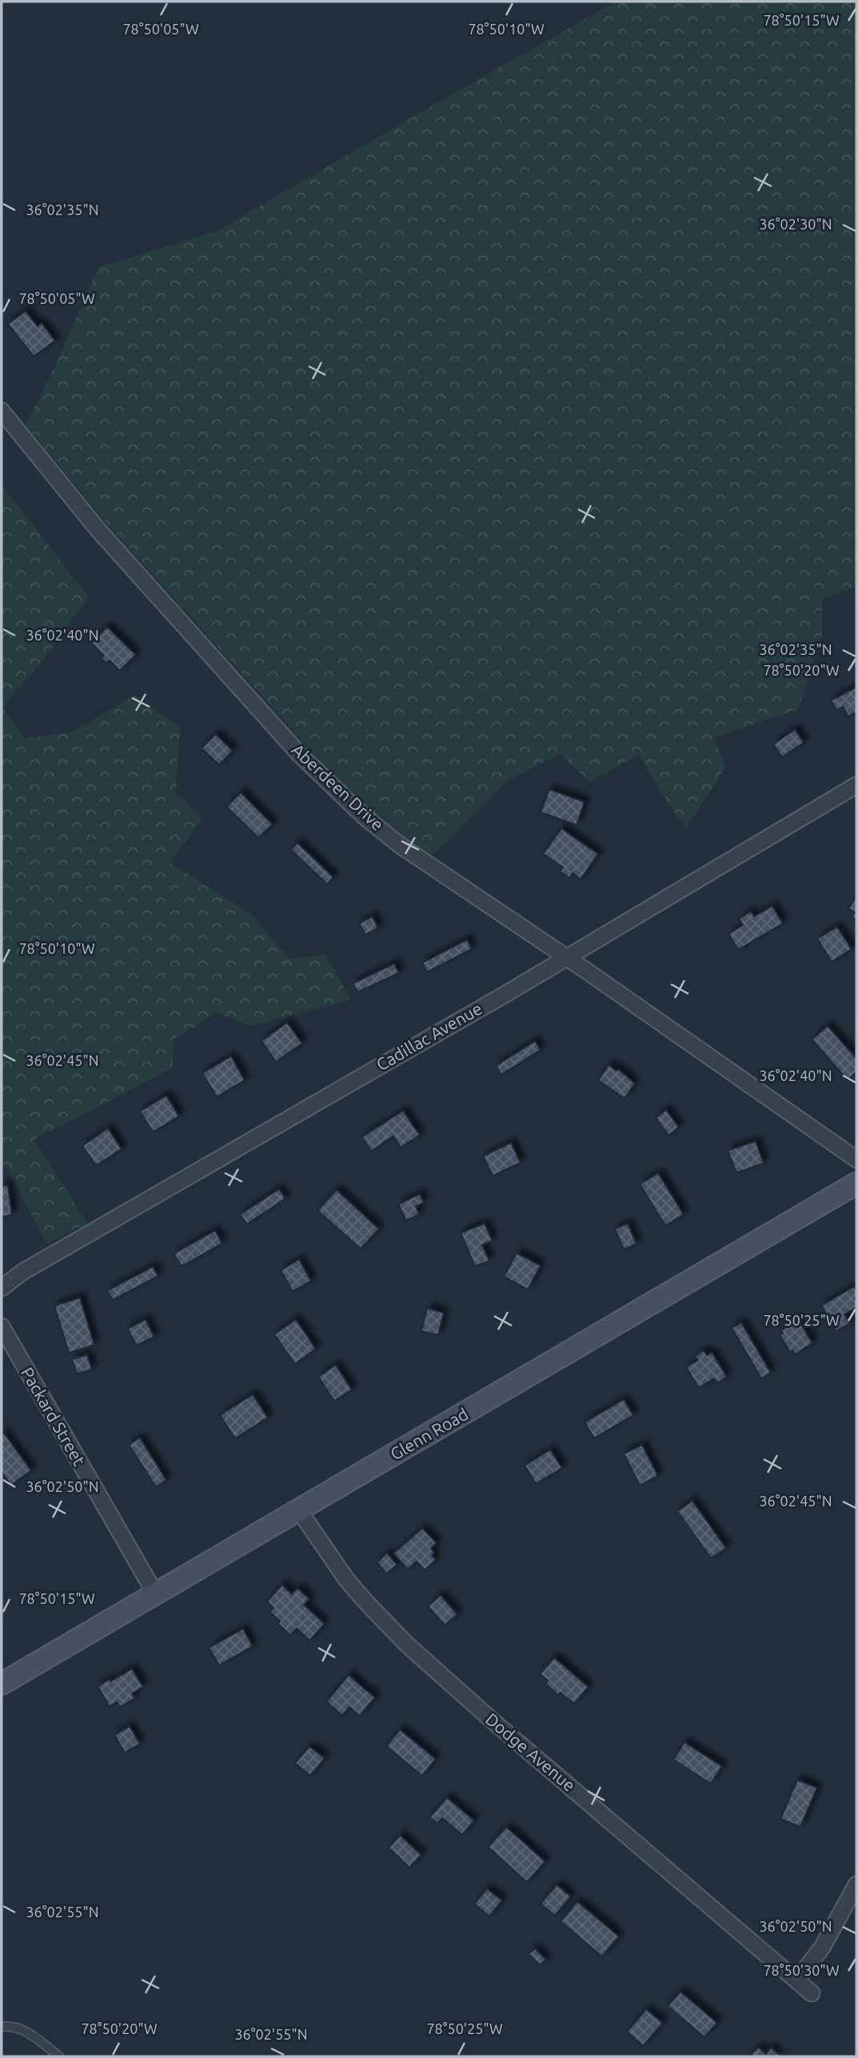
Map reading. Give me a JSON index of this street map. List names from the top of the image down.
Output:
{
  "streets": {
    "street": [
      "Aberdeen Drive",
      "Cadillac Avenue",
      "Packard Street",
      "Glenn Road",
      "Dodge Avenue"
    ]
  },
  "crossings": [
    ["Aberdeen Drive", "Cadillac Avenue"],
    ["Packard Street", "Glenn Road"],
    ["Glenn Road", "Dodge Avenue"]
  ],
  "coordinates": [
    "78°50'15\"W",
    "78°50'05\"W",
    "78°50'10\"W",
    "36°02'35\"N",
    "36°02'30\"N",
    "36°02'40\"N",
    "78°50'20\"W",
    "36°02'45\"N",
    "78°50'25\"W",
    "36°02'50\"N",
    "36°02'55\"N",
    "78°50'30\"W"
  ]
}
